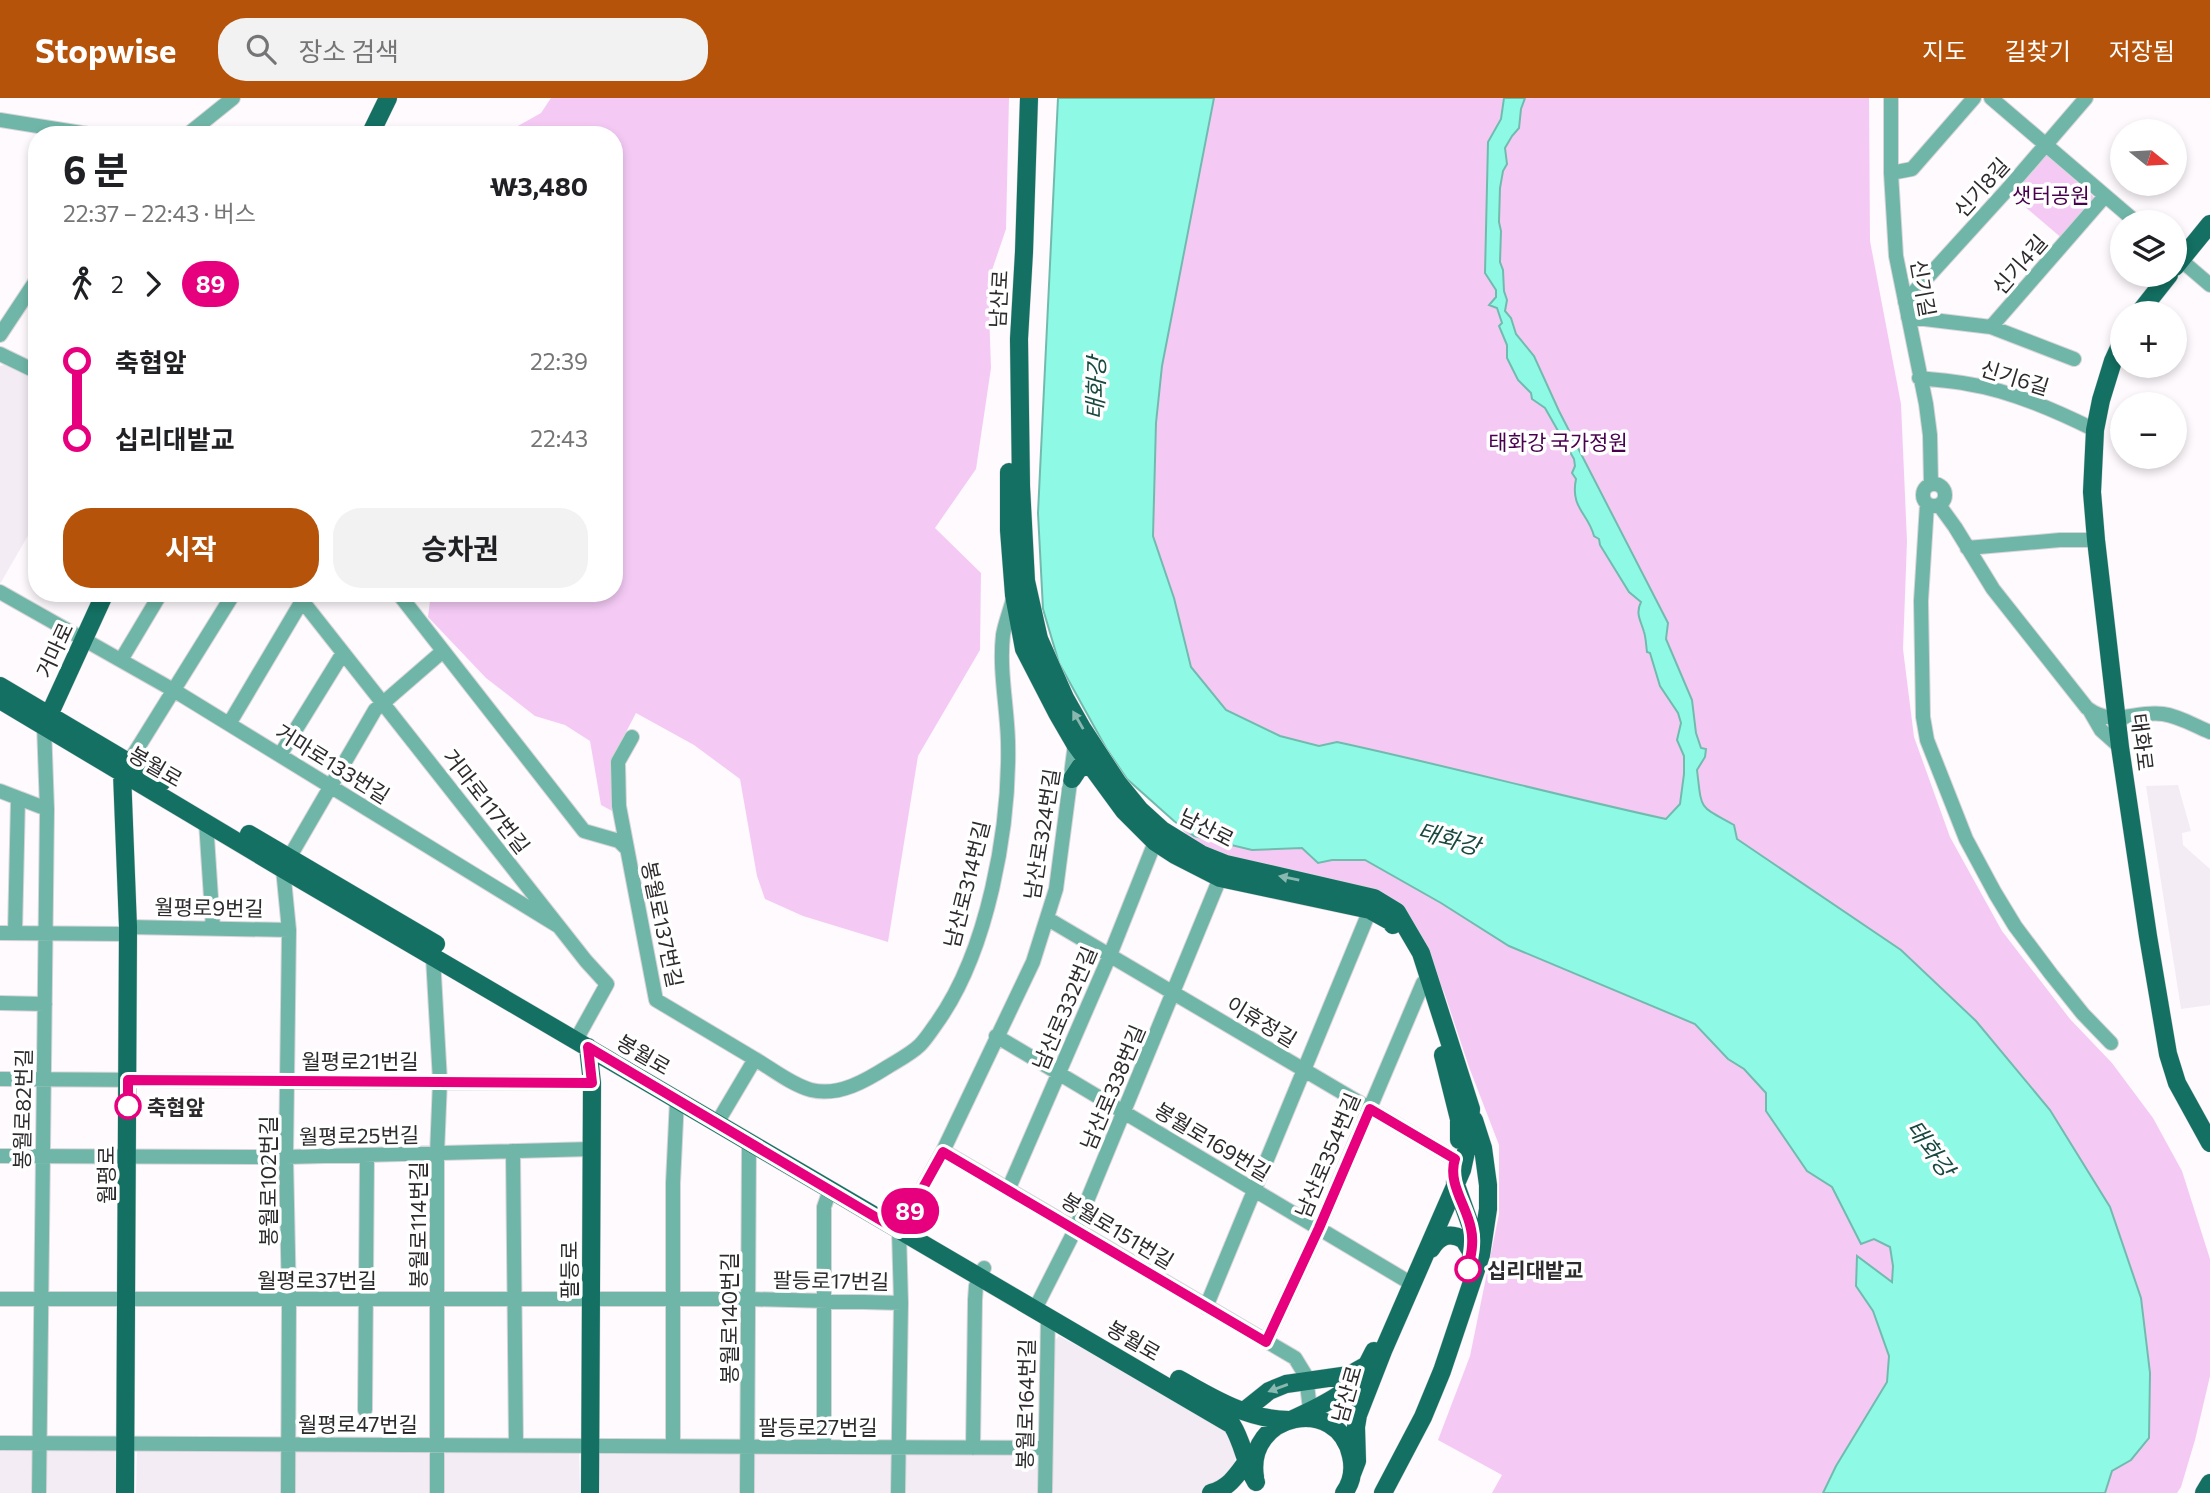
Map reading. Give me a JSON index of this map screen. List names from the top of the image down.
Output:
{
  "streets": {
    "main road": [
      "남산로",
      "거마로",
      "태화로",
      "봉월로",
      "월평로",
      "팔등로"
    ],
    "street": [
      "신기8길",
      "신기4길",
      "신기길",
      "신기6길",
      "거마로133번길",
      "거마로117번길",
      "남산로324번길",
      "남산로314번길",
      "월평로9번길",
      "봉월로137번길",
      "남산로332번길",
      "이휴정길",
      "월평로21번길",
      "남산로338번길",
      "봉월로82번길",
      "월평로25번길",
      "봉월로169번길",
      "남산로354번길",
      "봉월로102번길",
      "봉월로114번길",
      "봉월로151번길",
      "월평로37번길",
      "팔등로17번길",
      "봉월로140번길",
      "봉월로164번길",
      "월평로47번길",
      "팔등로27번길"
    ]
  },
  "crossings": [
    ["신기8길", "신기길"],
    ["신기길", "신기6길"],
    ["남산로", "봉월로"],
    ["남산로", "남산로324번길"],
    ["남산로", "남산로314번길"],
    ["남산로", "남산로332번길"],
    ["남산로", "이휴정길"],
    ["남산로", "남산로338번길"],
    ["남산로", "봉월로169번길"],
    ["남산로", "남산로354번길"],
    ["남산로", "봉월로151번길"],
    ["신기6길", "태화로"],
    ["거마로", "거마로133번길"],
    ["거마로", "봉월로"],
    ["거마로", "봉월로82번길"],
    ["거마로133번길", "거마로117번길"],
    ["봉월로", "거마로117번길"],
    ["봉월로", "남산로338번길"],
    ["봉월로", "봉월로82번길"],
    ["봉월로", "월평로"],
    ["봉월로", "봉월로102번길"],
    ["봉월로", "봉월로114번길"],
    ["봉월로", "봉월로151번길"],
    ["봉월로", "팔등로"],
    ["봉월로", "봉월로140번길"],
    ["봉월로", "봉월로164번길"],
    ["거마로117번길", "팔등로"],
    ["남산로324번길", "이휴정길"],
    ["남산로324번길", "봉월로169번길"],
    ["남산로324번길", "봉월로151번길"],
    ["남산로314번길", "봉월로137번길"],
    ["월평로9번길", "봉월로82번길"],
    ["월평로9번길", "월평로"],
    ["월평로9번길", "봉월로102번길"],
    ["남산로332번길", "이휴정길"],
    ["남산로332번길", "봉월로169번길"],
    ["남산로332번길", "봉월로151번길"],
    ["이휴정길", "남산로338번길"],
    ["이휴정길", "남산로354번길"],
    ["월평로21번길", "봉월로82번길"],
    ["월평로21번길", "월평로"],
    ["월평로21번길", "봉월로102번길"],
    ["월평로21번길", "봉월로114번길"],
    ["월평로21번길", "팔등로"],
    ["남산로338번길", "봉월로169번길"],
    ["남산로338번길", "봉월로151번길"],
    ["남산로338번길", "봉월로164번길"],
    ["봉월로82번길", "월평로25번길"],
    ["봉월로82번길", "월평로37번길"],
    ["봉월로82번길", "월평로47번길"],
    ["월평로25번길", "월평로"],
    ["월평로25번길", "봉월로102번길"],
    ["월평로25번길", "봉월로114번길"],
    ["월평로25번길", "팔등로"],
    ["봉월로169번길", "남산로354번길"],
    ["남산로354번길", "봉월로151번길"],
    ["월평로", "월평로37번길"],
    ["월평로", "월평로47번길"],
    ["봉월로102번길", "월평로37번길"],
    ["봉월로102번길", "월평로47번길"],
    ["봉월로114번길", "월평로37번길"],
    ["봉월로114번길", "월평로47번길"],
    ["팔등로", "월평로37번길"],
    ["팔등로", "팔등로17번길"],
    ["팔등로", "월평로47번길"],
    ["팔등로", "팔등로27번길"],
    ["월평로37번길", "팔등로17번길"],
    ["팔등로17번길", "봉월로140번길"],
    ["봉월로140번길", "팔등로27번길"],
    ["봉월로164번길", "팔등로27번길"],
    ["월평로47번길", "팔등로27번길"]
  ],
  "water": ["태화강"],
  "parks": ["샛터공원", "태화강 국가정원"],
  "places": ["축협앞", "십리대밭교"],
  "lines": ["bus line 89"],
  "north": "right",
  "page": {
    "header": "Stopwise",
    "search": "장소 검색",
    "nav": ["지도", "길찾기", "저장됨"],
    "on_map": "89",
    "map_buttons": ["+", "−"],
    "heading": ["6 분", "22:37 – 22:43 · 버스", "₩3,480"],
    "legs": ["2", "89"],
    "list": [
      {
        "name": "축협앞",
        "value": "22:39"
      },
      {
        "name": "십리대밭교",
        "value": "22:43"
      }
    ],
    "buttons": ["시작", "승차권"]
  }
}
